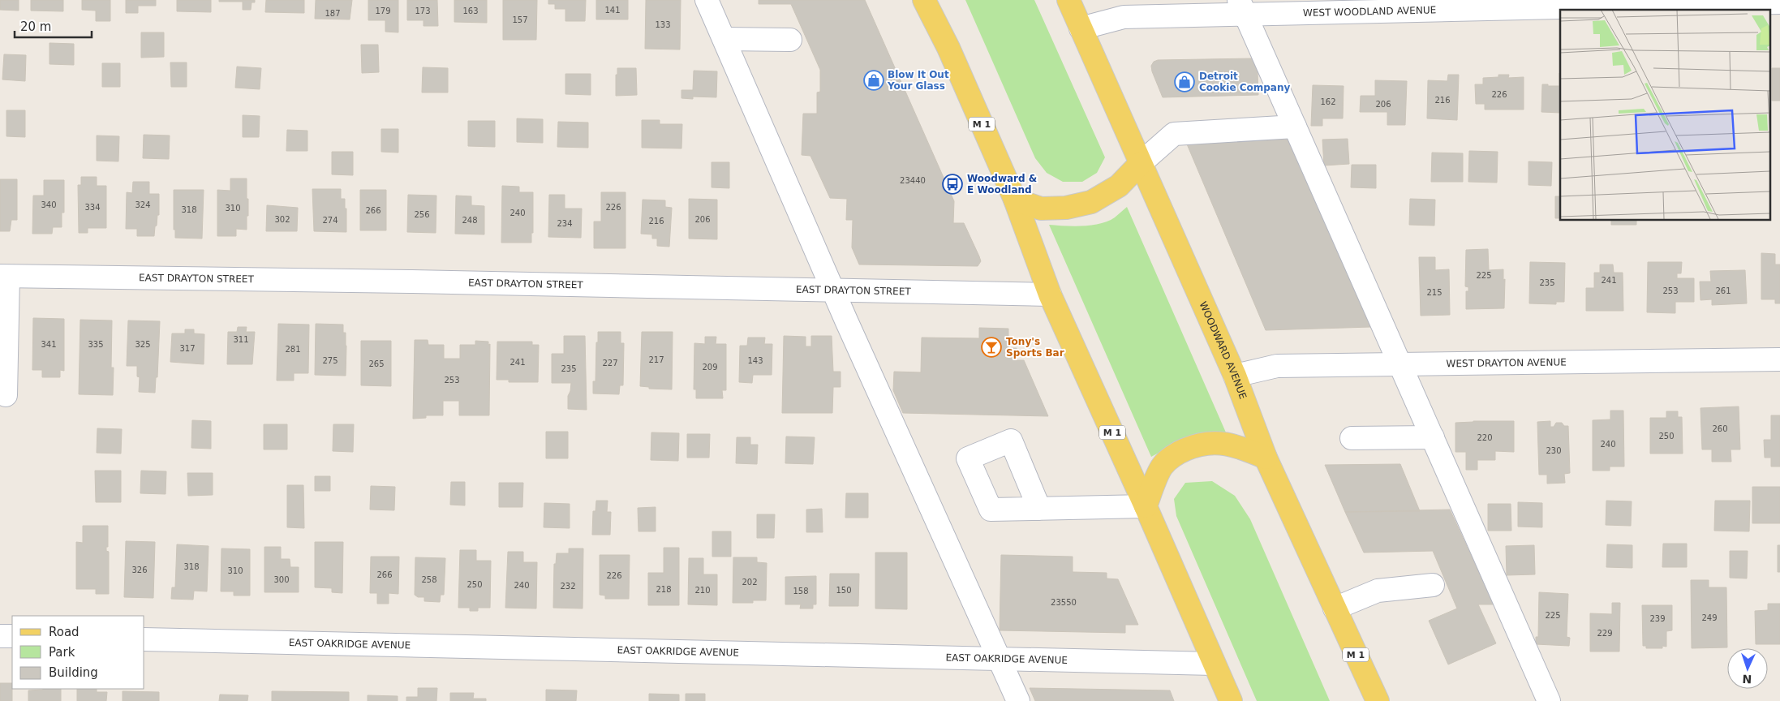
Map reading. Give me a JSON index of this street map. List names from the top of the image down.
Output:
{
  "streets": {
    "main road": ["M 1", "WOODWARD AVENUE"],
    "street": [
      "WEST WOODLAND AVENUE",
      "EAST DRAYTON STREET",
      "WEST DRAYTON AVENUE",
      "EAST OAKRIDGE AVENUE"
    ]
  },
  "crossings": [
    ["WEST WOODLAND AVENUE", "WOODWARD AVENUE"],
    ["M 1", "EAST DRAYTON STREET"],
    ["M 1", "EAST OAKRIDGE AVENUE"],
    ["WOODWARD AVENUE", "WEST DRAYTON AVENUE"]
  ],
  "places": {
    "shop": ["Blow It Out Your Glass", "Detroit Cookie Company"],
    "bus stop": ["Woodward & E Woodland"],
    "bar": ["Tony's Sports Bar"]
  },
  "house_numbers": [
    "141",
    "179",
    "173",
    "163",
    "187",
    "157",
    "133",
    "226",
    "216",
    "162",
    "206",
    "23440",
    "340",
    "324",
    "334",
    "226",
    "310",
    "318",
    "266",
    "240",
    "256",
    "302",
    "206",
    "274",
    "248",
    "216",
    "234",
    "225",
    "241",
    "235",
    "253",
    "261",
    "215",
    "311",
    "341",
    "335",
    "325",
    "317",
    "281",
    "217",
    "275",
    "143",
    "241",
    "227",
    "265",
    "209",
    "235",
    "253",
    "260",
    "250",
    "220",
    "240",
    "230",
    "318",
    "326",
    "310",
    "266",
    "226",
    "300",
    "258",
    "202",
    "250",
    "240",
    "232",
    "218",
    "210",
    "150",
    "158",
    "23550",
    "225",
    "249",
    "239",
    "229"
  ],
  "legend": ["Road", "Park", "Building"],
  "scale_bar": "20 m",
  "north": "bottom"
}
